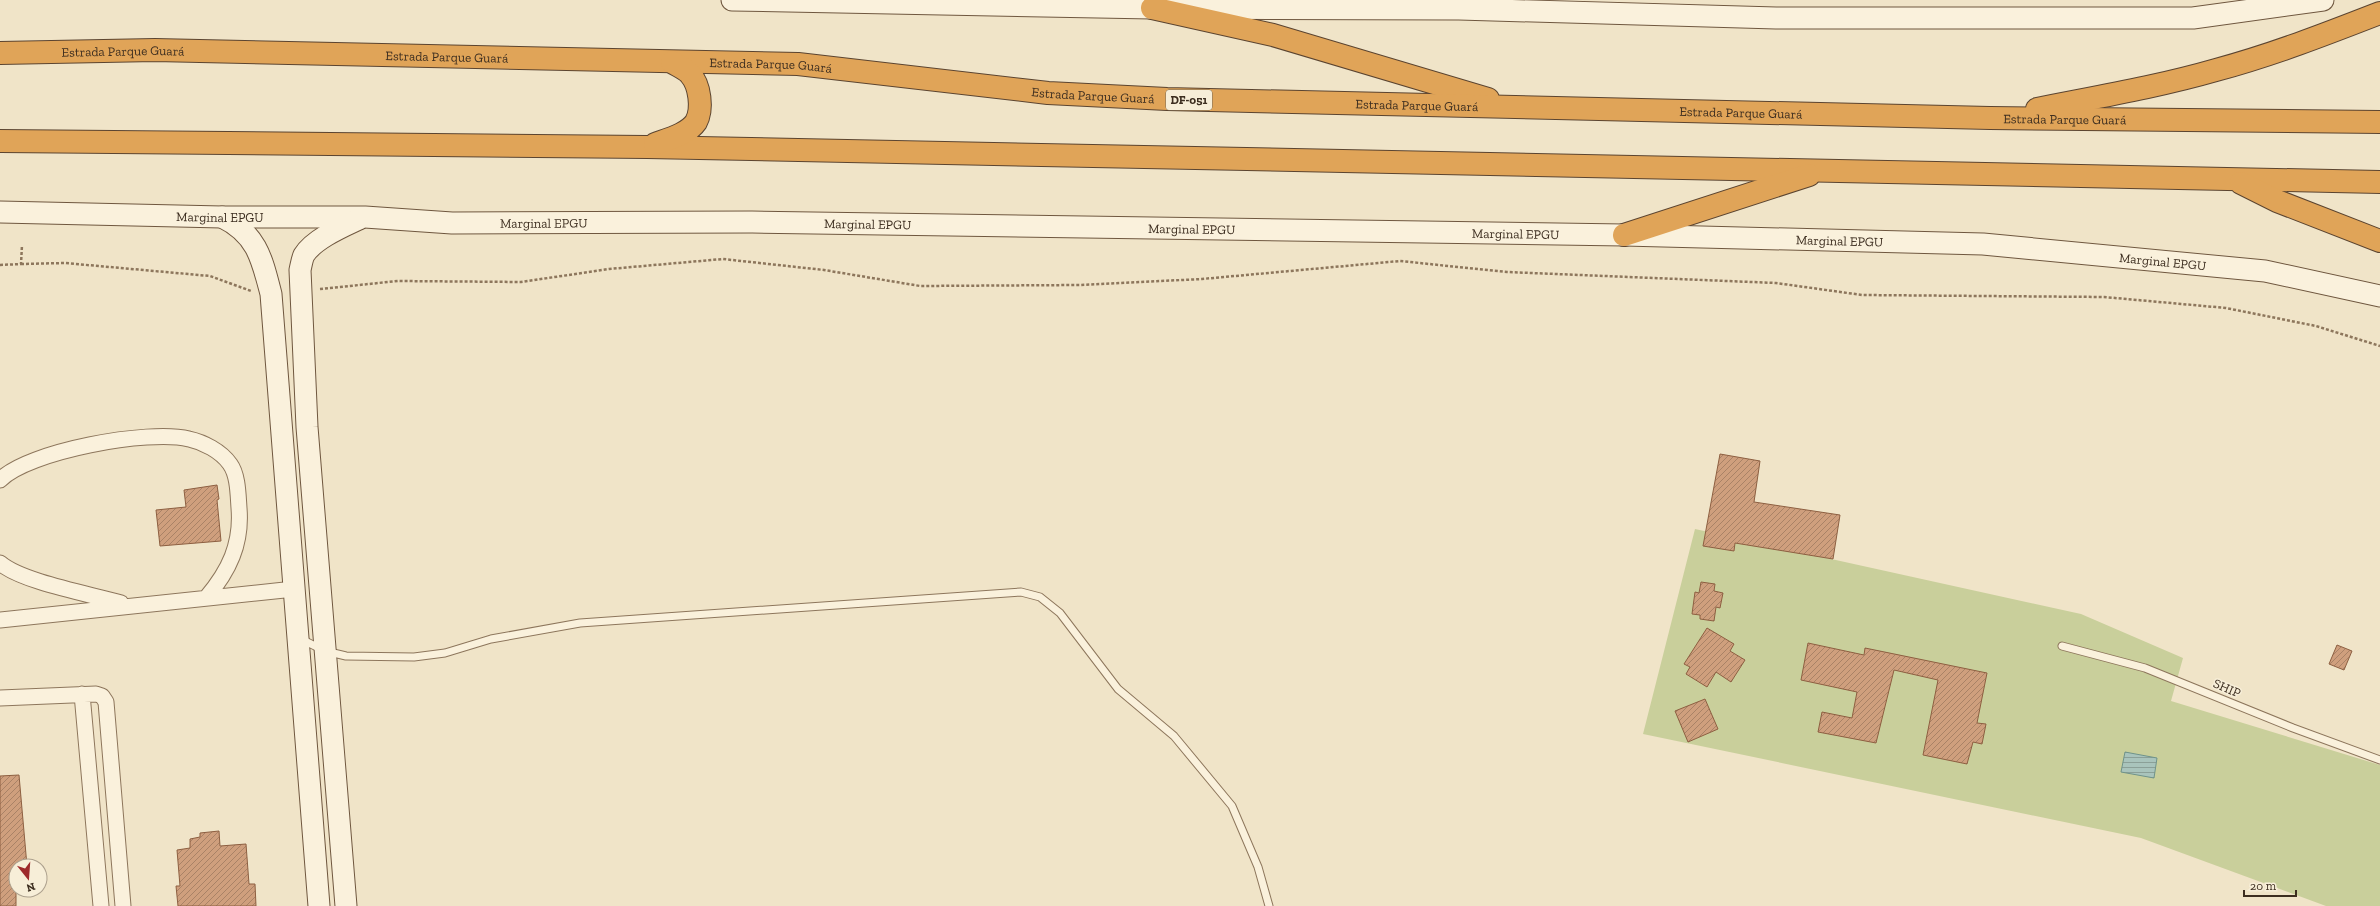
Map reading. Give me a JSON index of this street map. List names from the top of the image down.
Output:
{
  "streets": {
    "highway": ["Estrada Parque Guará", "DF-051"],
    "street": ["Marginal EPGU"],
    "lane": ["SHIP"]
  },
  "scale_bar": "20 m",
  "north": "bottom"
}
